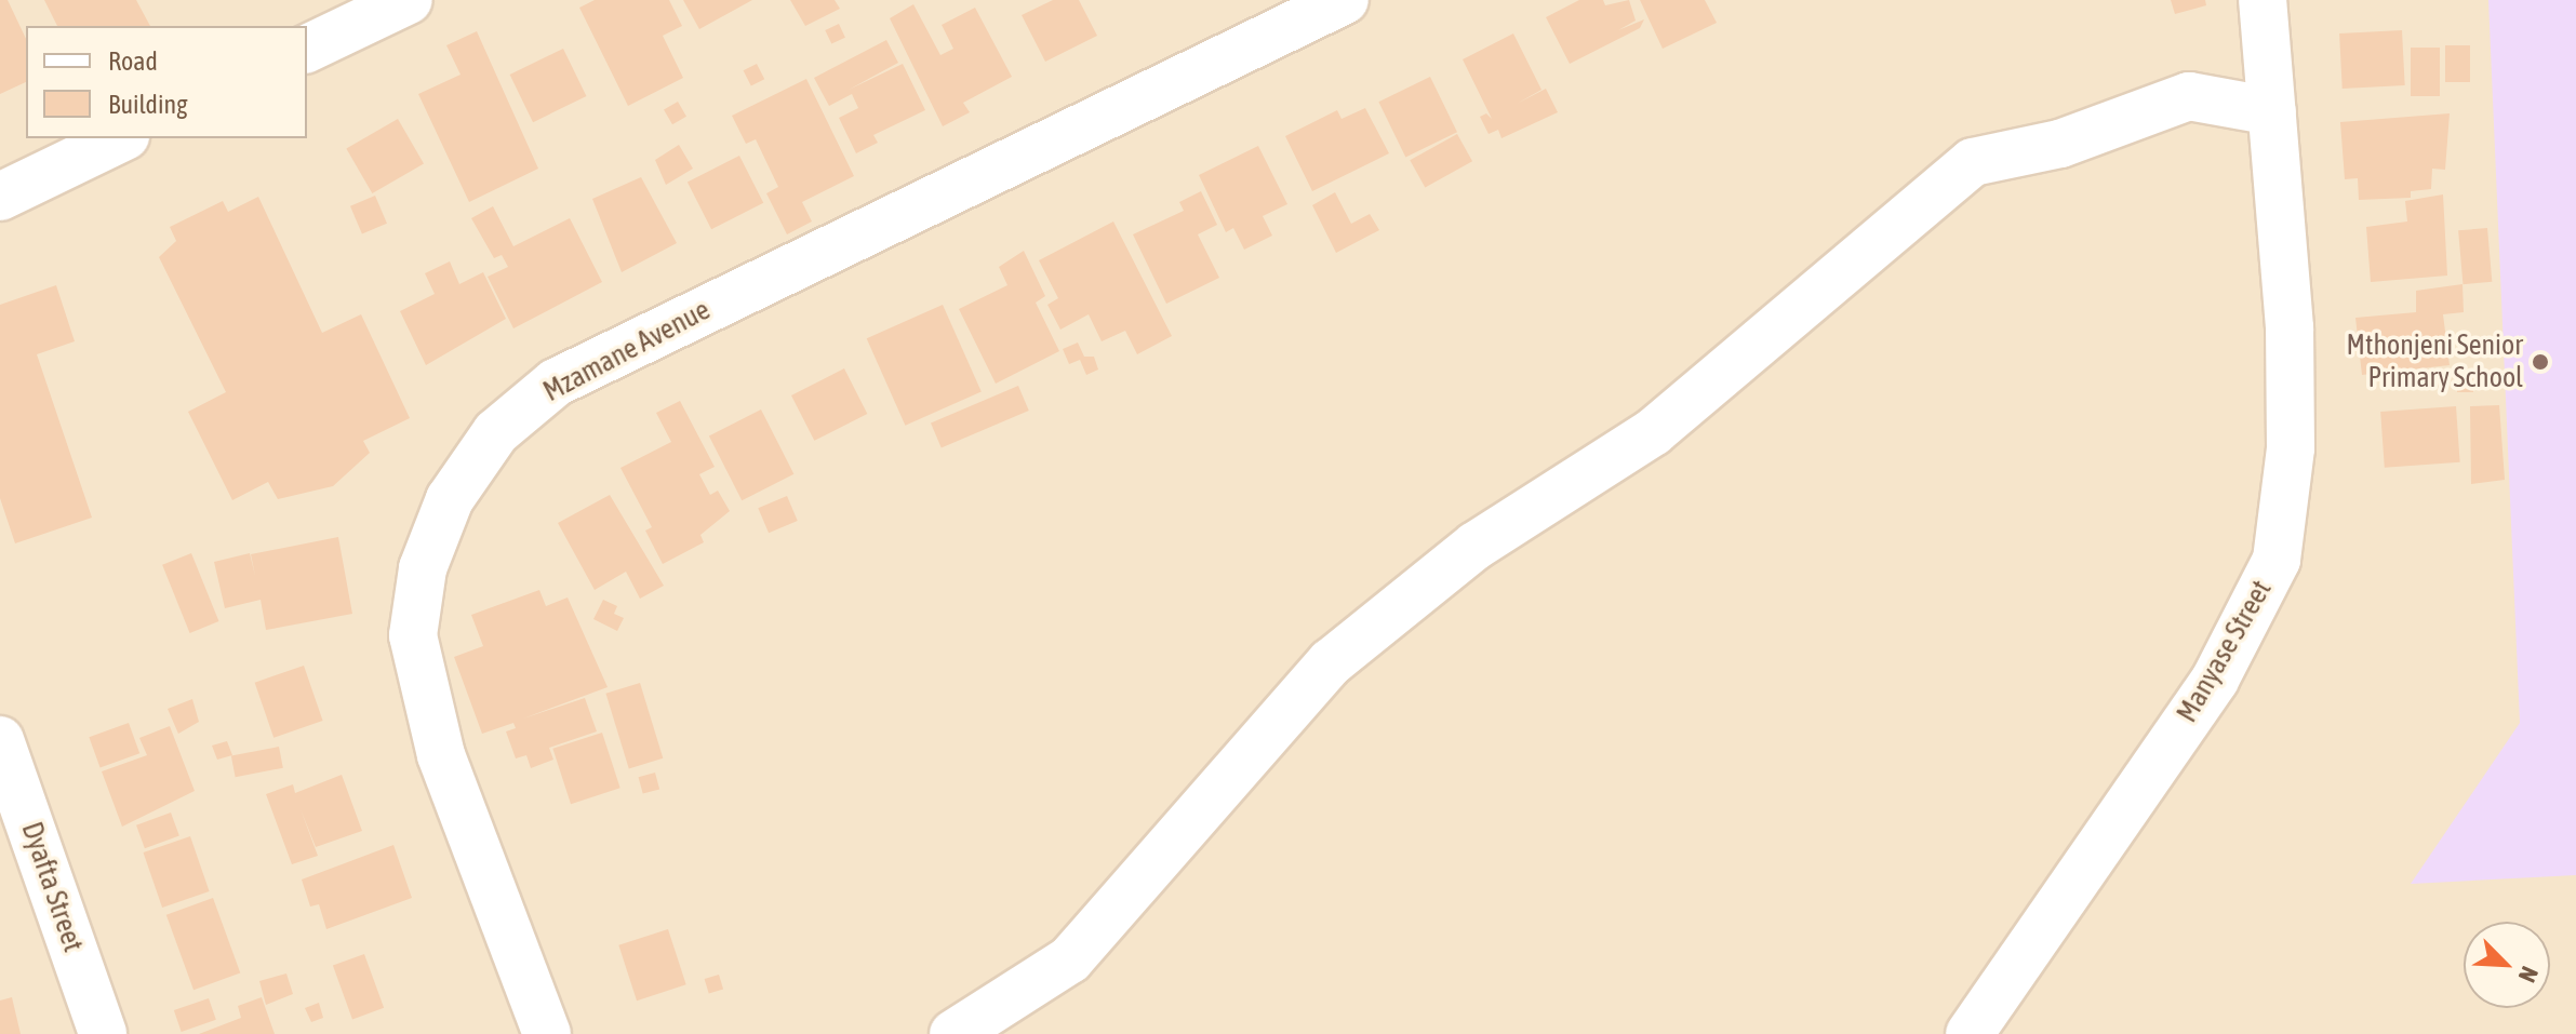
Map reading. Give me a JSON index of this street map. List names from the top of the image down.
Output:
{
  "streets": {
    "street": ["Mzamane Avenue", "Manyase Street", "Dyafta Street"]
  },
  "places": ["Mthonjeni Senior Primary School"],
  "legend": ["Road", "Building"],
  "north": "bottom right"
}
